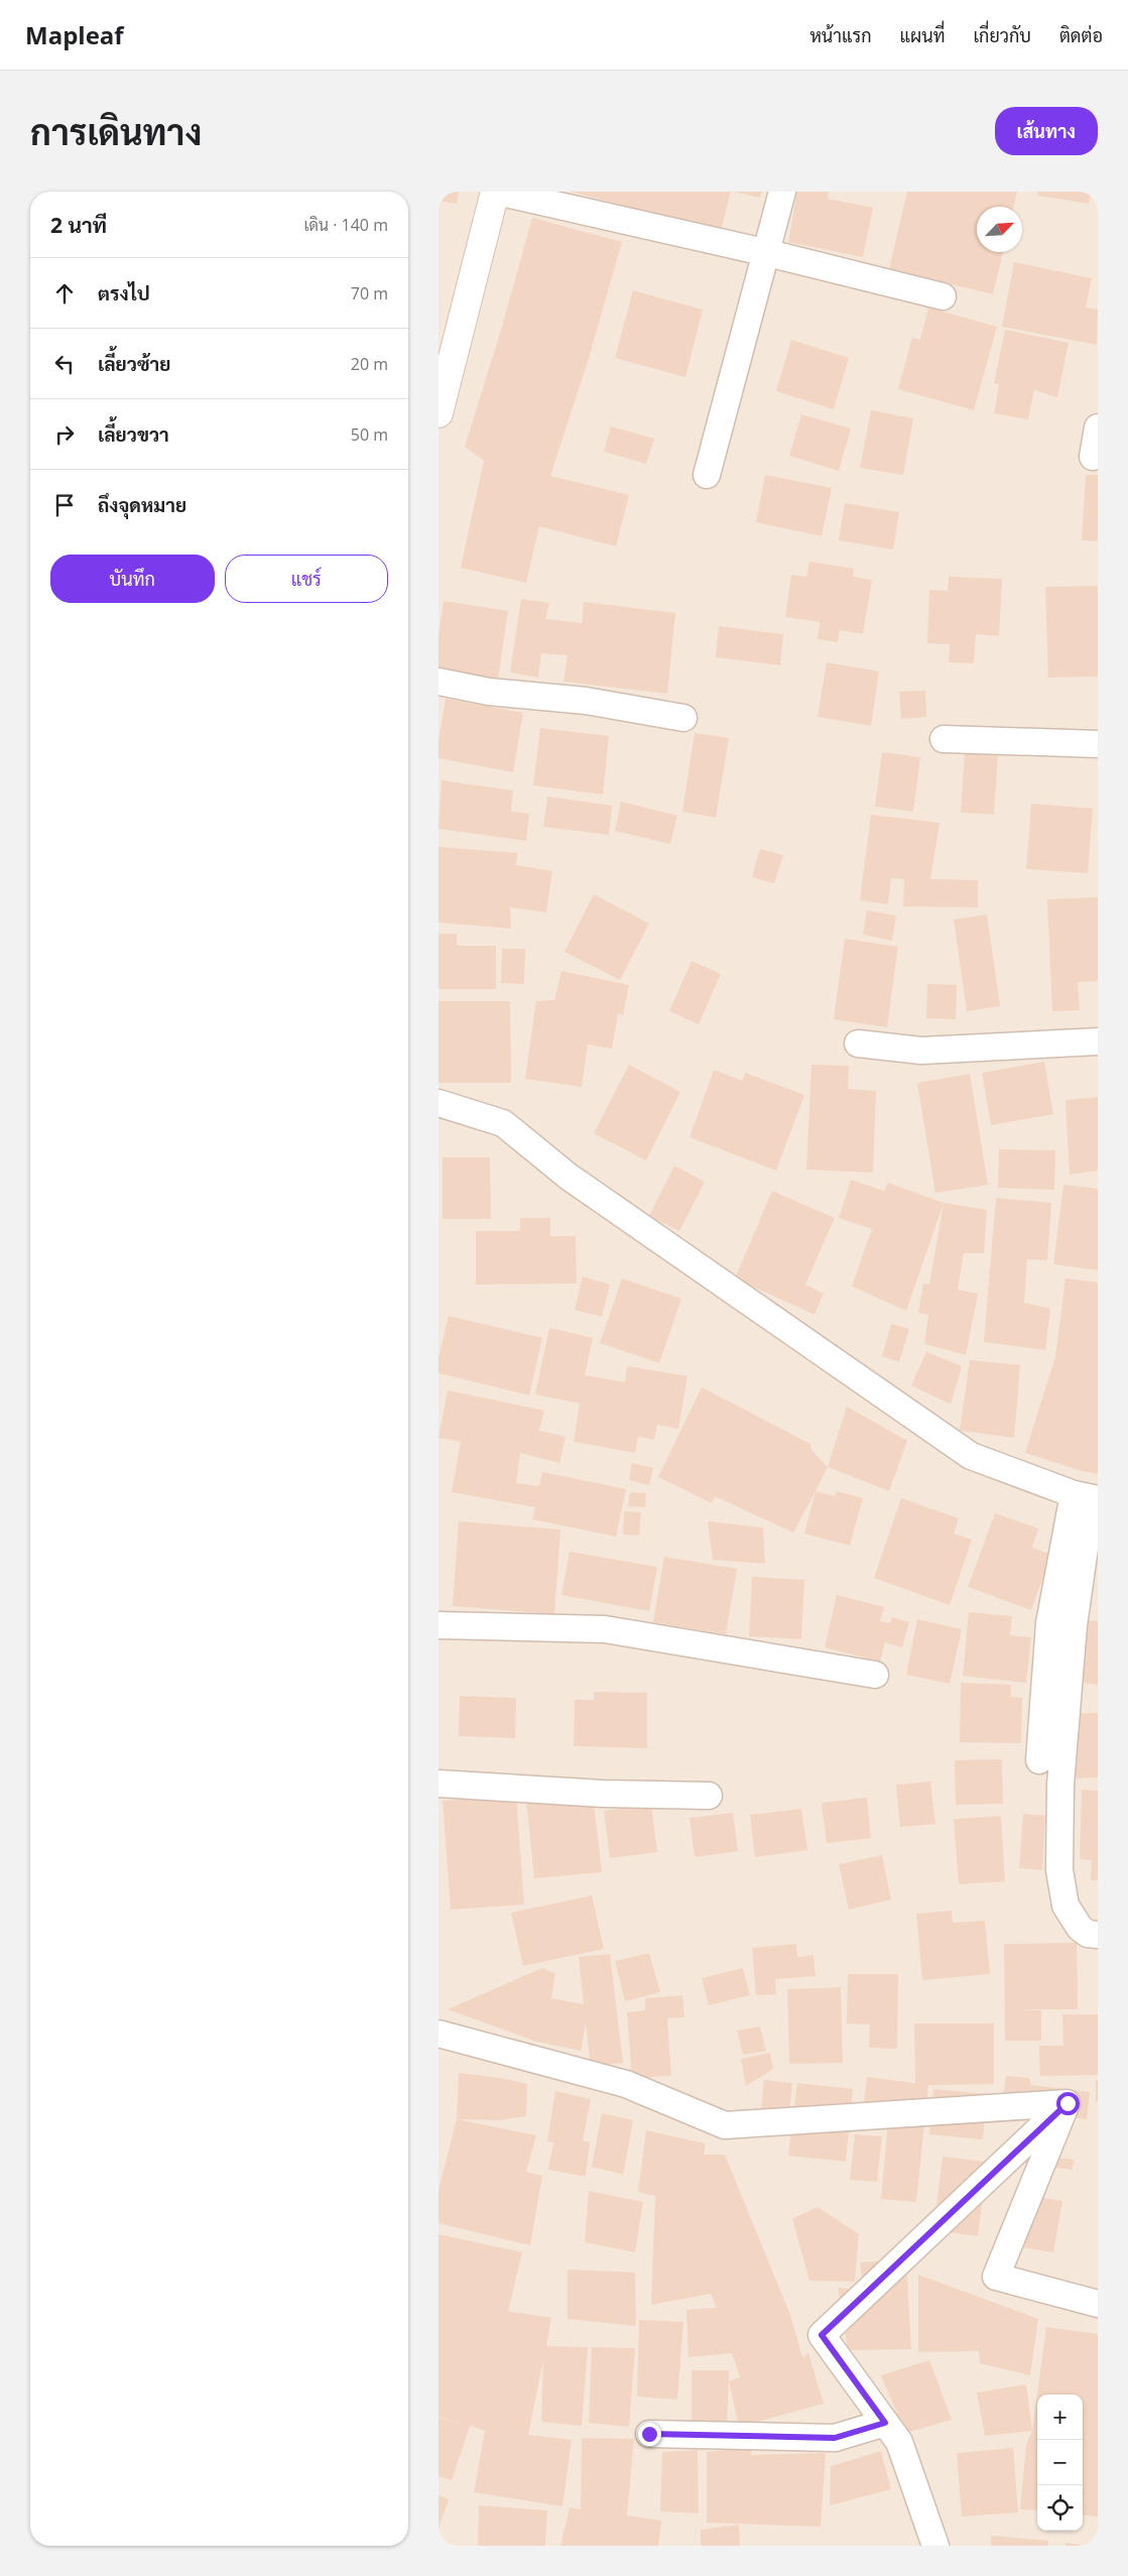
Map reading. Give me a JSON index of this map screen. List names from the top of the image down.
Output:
{
  "north": "top right",
  "page": {
    "header": "Mapleaf",
    "nav": [
      "หน้าแรก",
      "แผนที่",
      "เกี่ยวกับ",
      "ติดต่อ"
    ],
    "buttons": [
      "เส้นทาง",
      ["บันทึก", "แชร์"]
    ],
    "title": "การเดินทาง",
    "heading": ["2 นาที", "เดิน · 140 m"],
    "list": [
      ["ตรงไป", "70 m"],
      ["เลี้ยวซ้าย", "20 m"],
      ["เลี้ยวขวา", "50 m"],
      "ถึงจุดหมาย"
    ],
    "map_buttons": ["+", "−"]
  }
}
